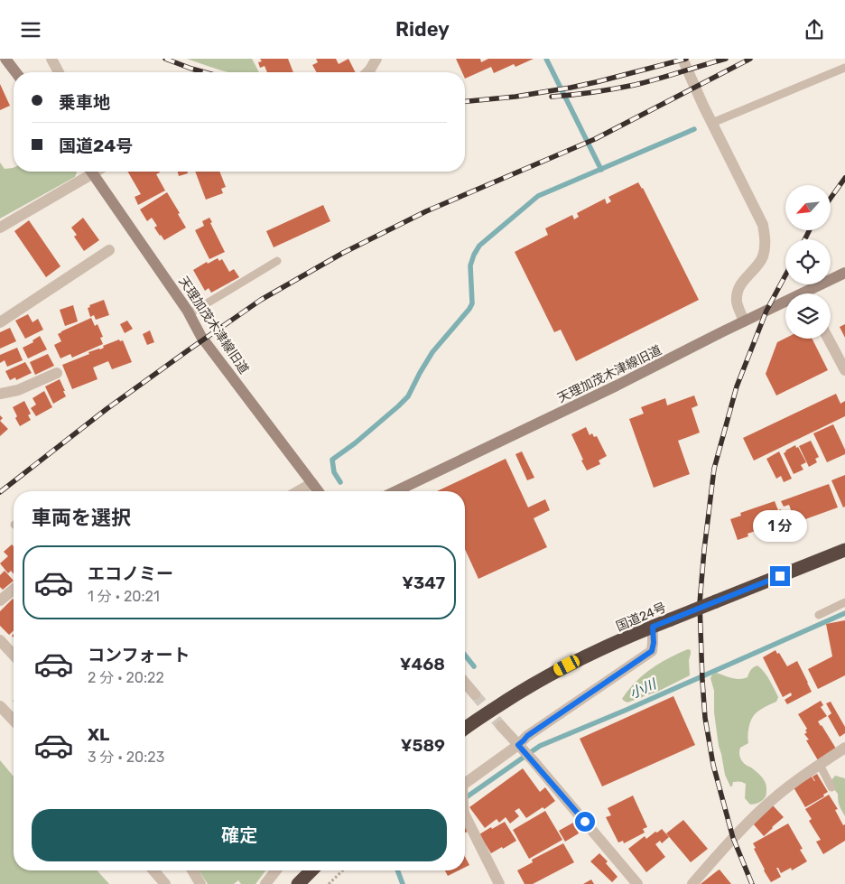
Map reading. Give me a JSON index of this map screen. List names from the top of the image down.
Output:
{
  "streets": {
    "highway": ["国道24号"],
    "street": ["天理加茂木津線旧道"]
  },
  "water": ["小川"],
  "north": "bottom left",
  "page": {
    "header": "Ridey",
    "banner": ["乗車地", "国道24号"],
    "heading": "車両を選択",
    "bubble": "1 分",
    "list": [
      {
        "name": "エコノミー",
        "note": "1 分 · 20:21",
        "value": "¥347"
      },
      {
        "name": "コンフォート",
        "note": "2 分 · 20:22",
        "value": "¥468"
      },
      {
        "name": "XL",
        "note": "3 分 · 20:23",
        "value": "¥589"
      }
    ],
    "buttons": "確定"
  }
}
